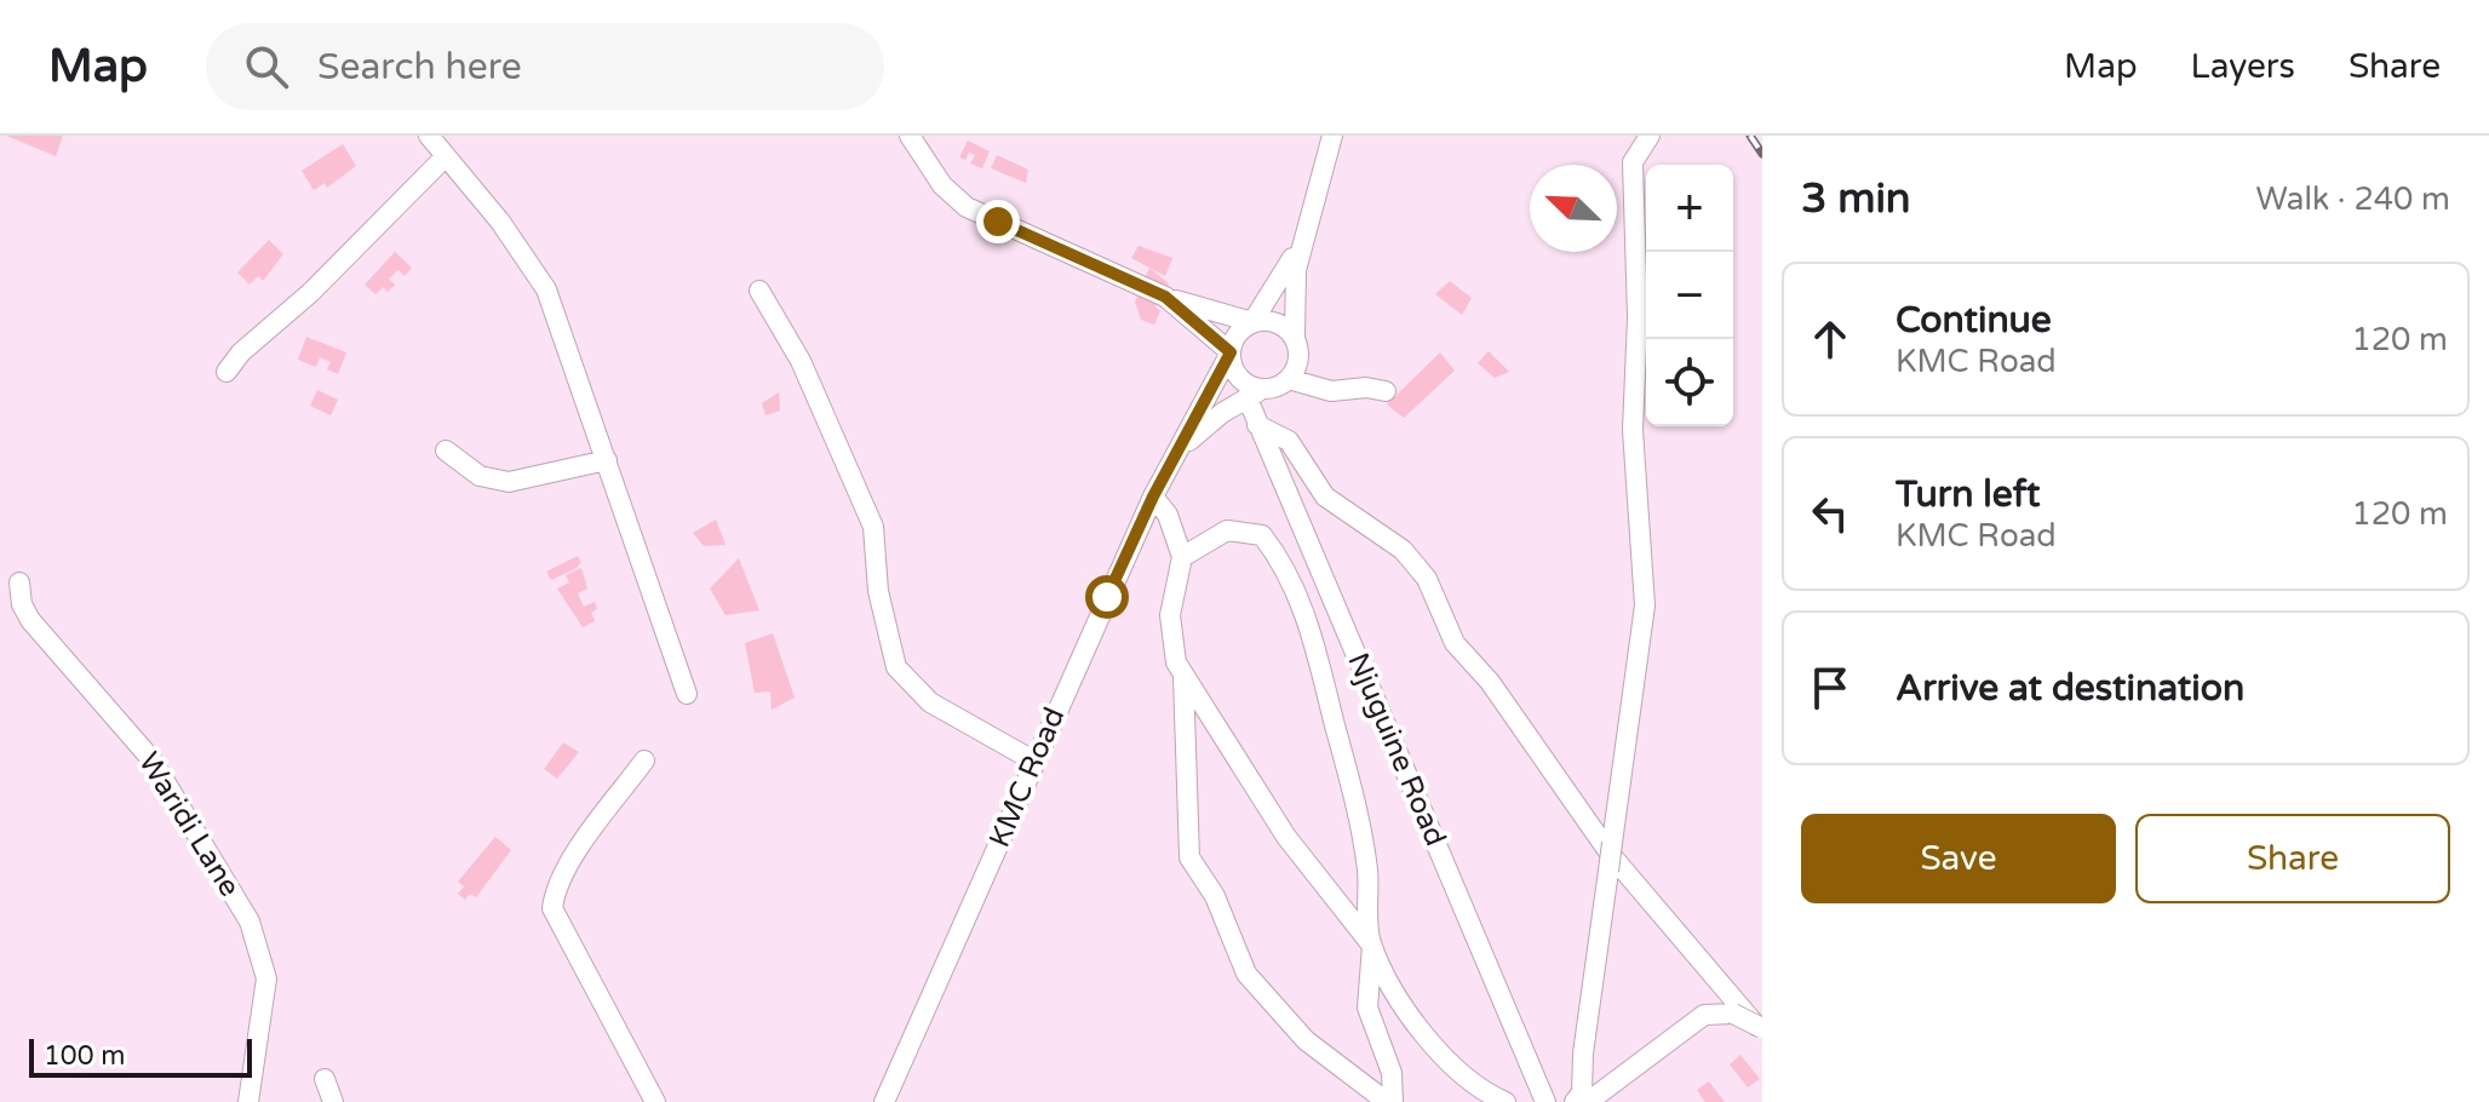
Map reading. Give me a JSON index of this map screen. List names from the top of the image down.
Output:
{
  "streets": {
    "street": ["Njuguine Road", "KMC Road", "Waridi Lane"]
  },
  "crossings": [
    ["Njuguine Road", "KMC Road"]
  ],
  "scale_bar": "100 m",
  "north": "top left",
  "page": {
    "header": "Map",
    "search": "Search here",
    "nav": ["Map", "Layers", "Share"],
    "heading": ["3 min", "Walk · 240 m"],
    "map_buttons": ["+", "−"],
    "list": [
      ["Continue", "KMC Road", "120 m"],
      ["Turn left", "KMC Road", "120 m"],
      "Arrive at destination"
    ],
    "buttons": ["Save", "Share"],
    "scale": "100 m"
  }
}
